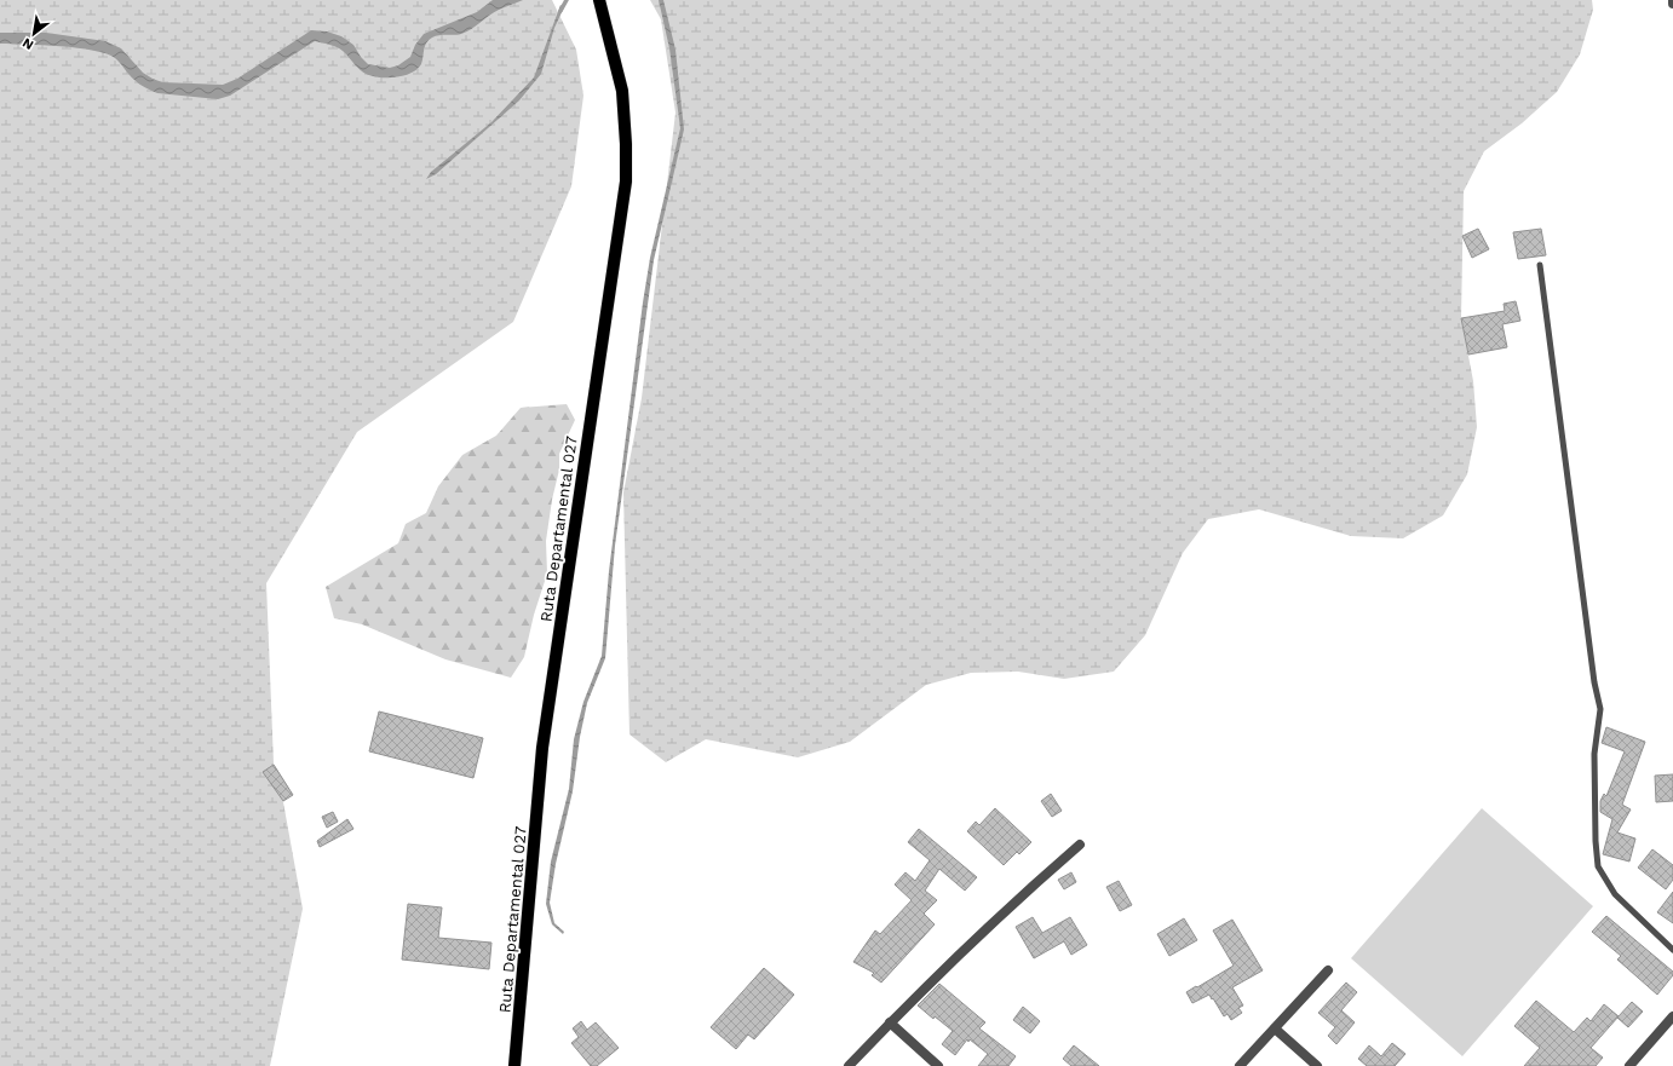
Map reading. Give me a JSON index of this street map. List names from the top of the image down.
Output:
{
  "streets": {
    "main road": ["Ruta Departamental 027"]
  },
  "north": "bottom left"
}
